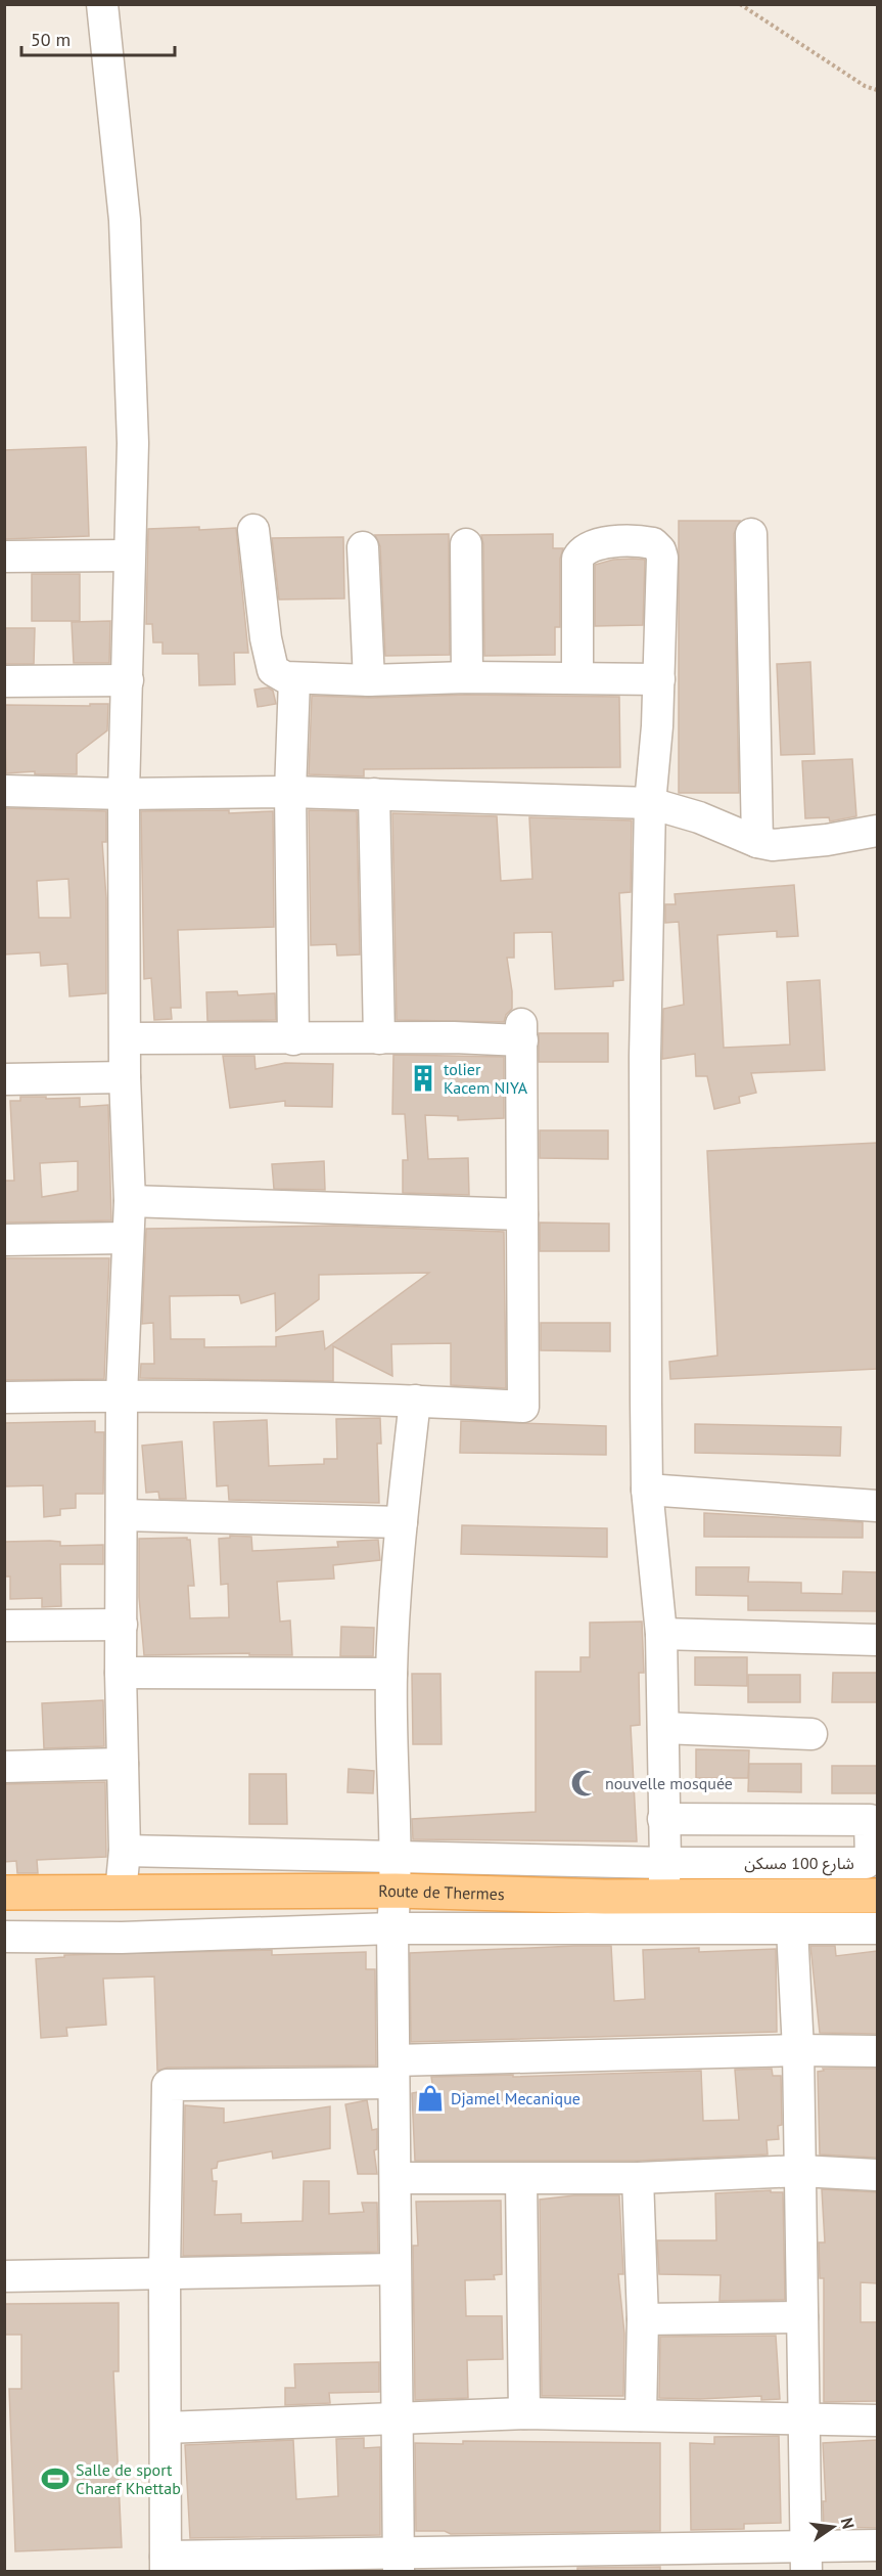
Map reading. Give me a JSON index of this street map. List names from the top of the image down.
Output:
{
  "streets": {
    "main road": ["Route de Thermes"],
    "street": ["شارع 100 مسكن"]
  },
  "places": {
    "building": ["tolier Kacem NIYA"],
    "mosque": ["nouvelle mosquée"],
    "shop": ["Djamel Mecanique"],
    "sports": ["Salle de sport Charef Khettab"]
  },
  "scale_bar": "50 m",
  "north": "right"
}
